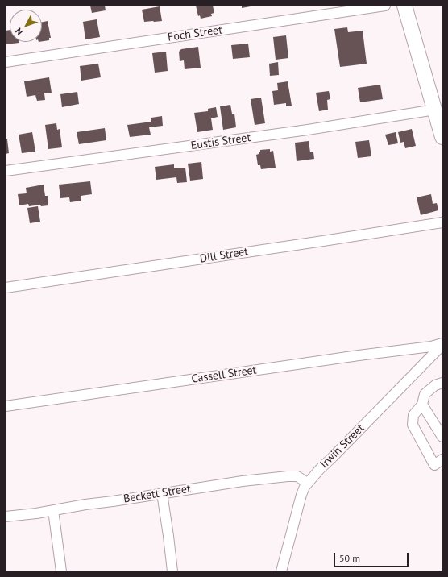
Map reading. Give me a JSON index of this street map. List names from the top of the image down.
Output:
{
  "streets": {
    "street": [
      "Foch Street",
      "Eustis Street",
      "Dill Street",
      "Cassell Street",
      "Irwin Street",
      "Beckett Street"
    ]
  },
  "crossings": [
    ["Cassell Street", "Irwin Street"],
    ["Irwin Street", "Beckett Street"]
  ],
  "scale_bar": "50 m",
  "north": "bottom left"
}
